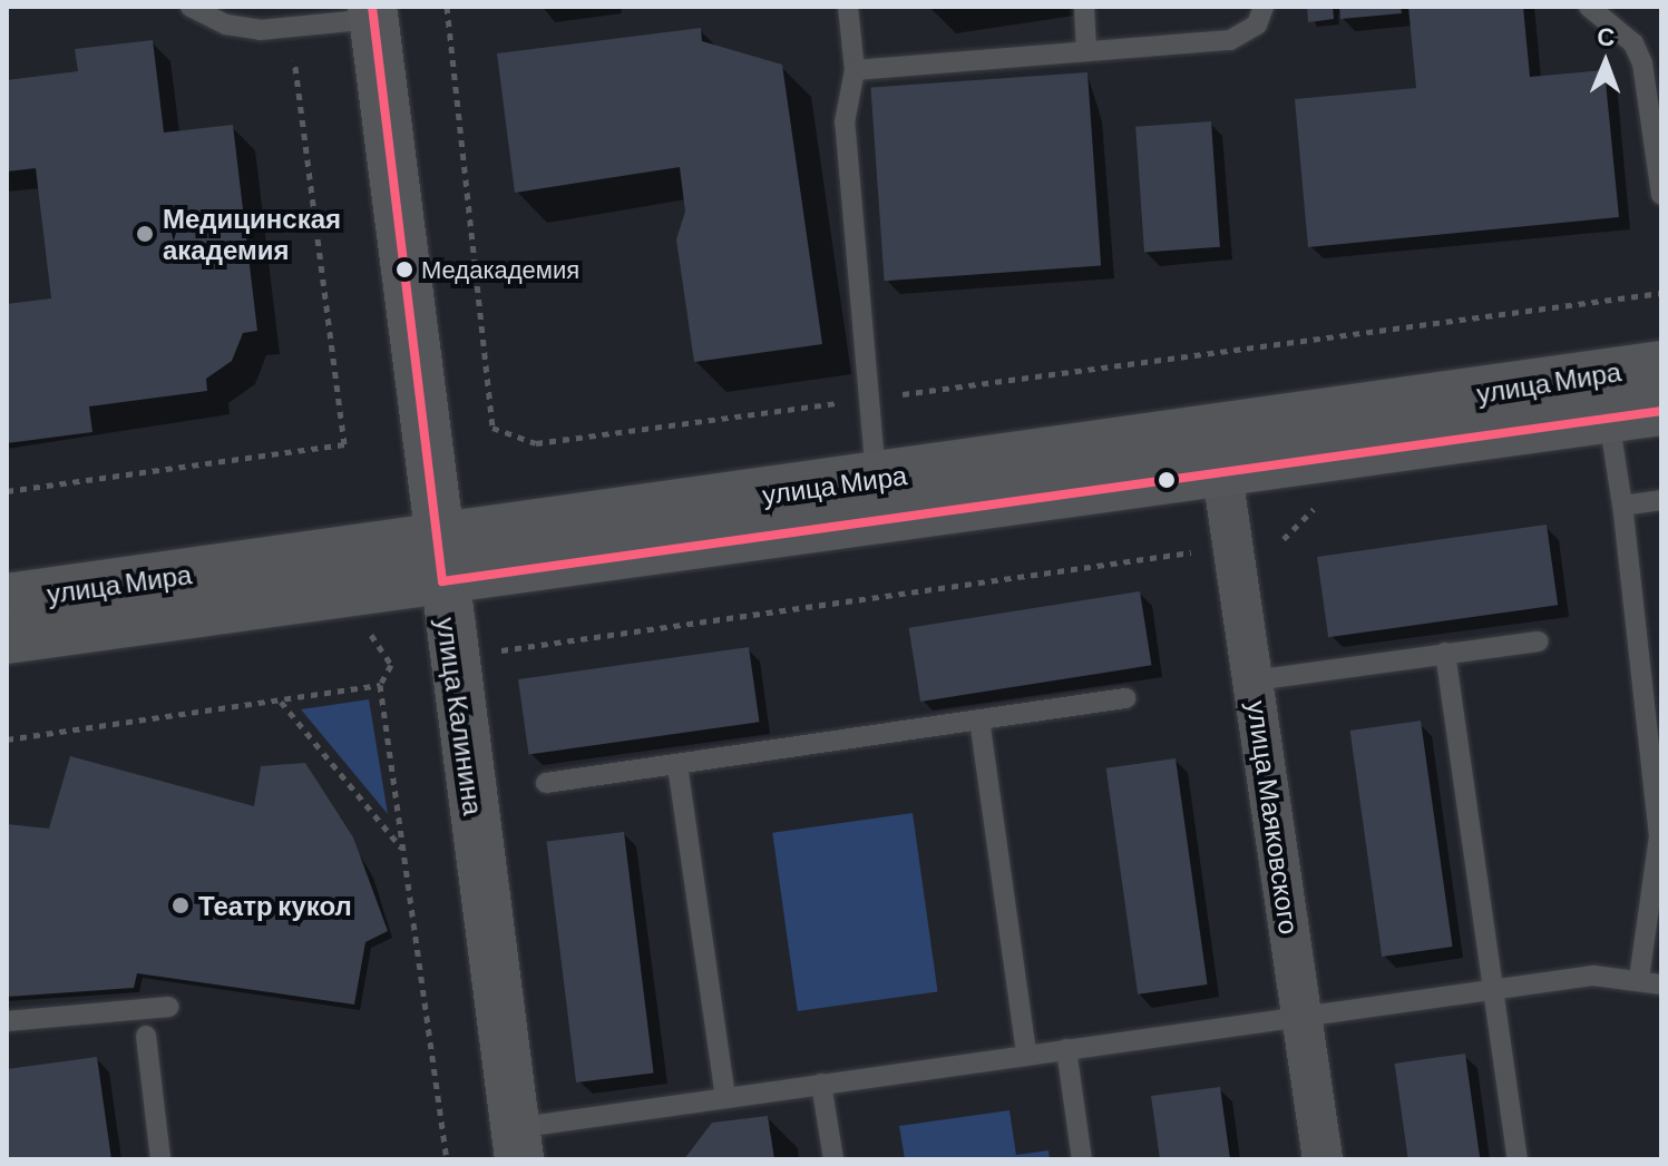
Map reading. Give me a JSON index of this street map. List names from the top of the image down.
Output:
{
  "streets": {
    "main road": ["улица Мира", "улица Калинина"],
    "street": ["улица Маяковского"]
  },
  "crossings": [
    ["улица Мира", "улица Калинина"],
    ["улица Мира", "улица Маяковского"]
  ],
  "places": ["Медицинская академия", "Медакадемия", "Театр кукол"],
  "north": "top"
}
